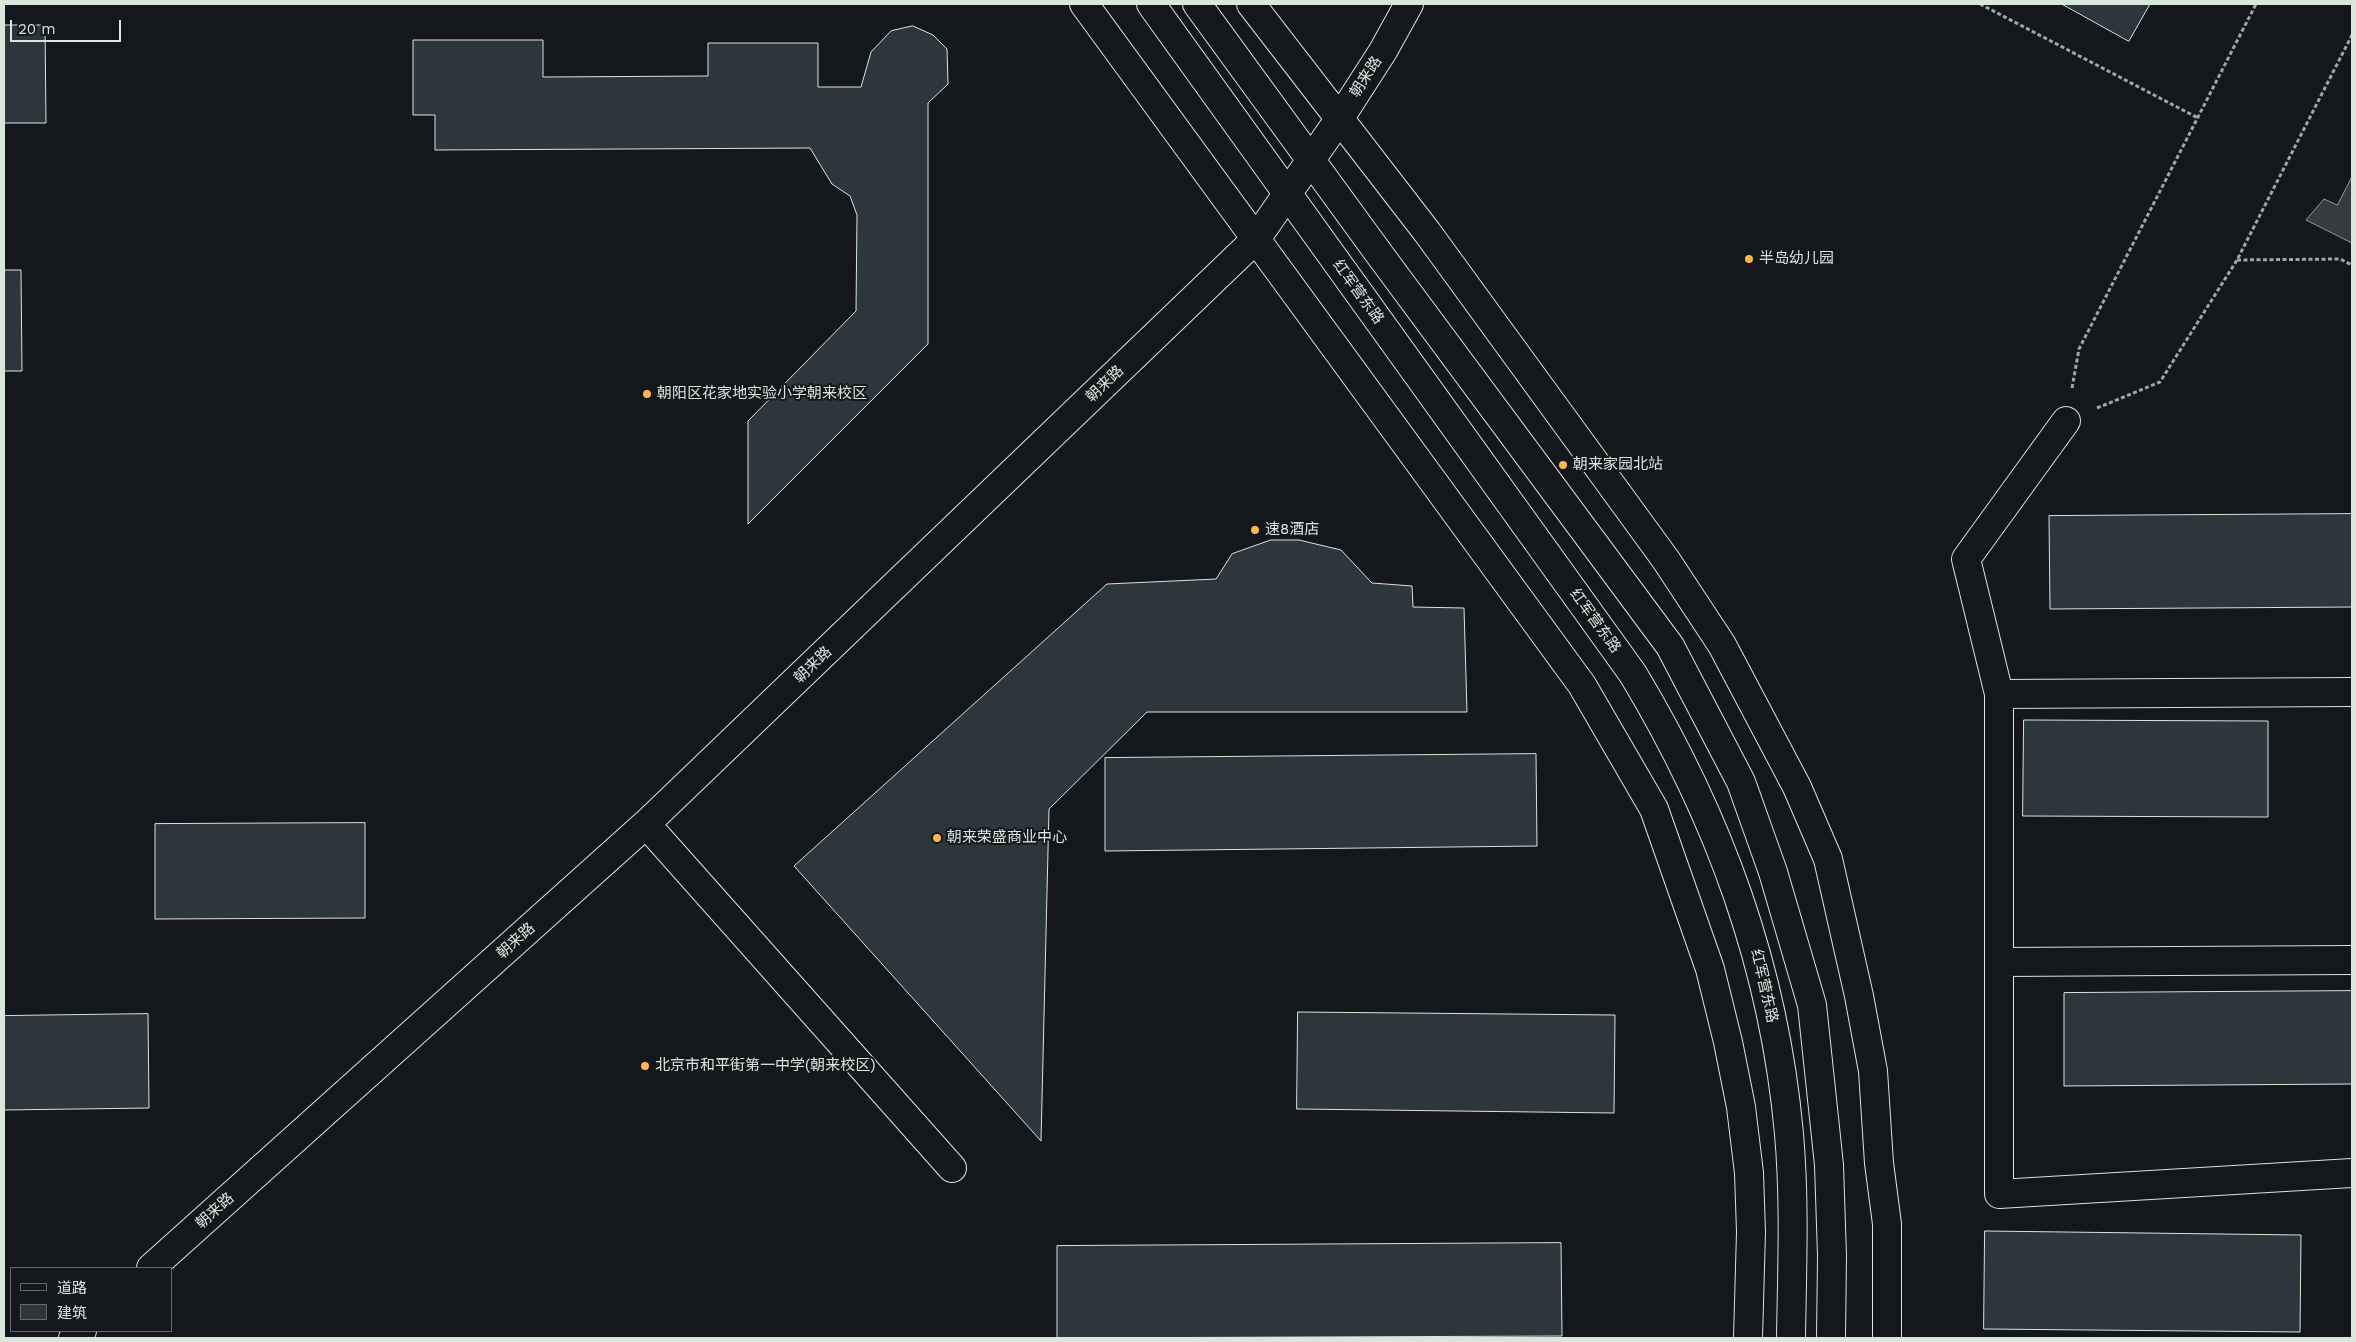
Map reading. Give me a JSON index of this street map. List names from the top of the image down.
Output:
{
  "streets": {
    "street": ["朝来路", "红军营东路"]
  },
  "crossings": [
    ["朝来路", "红军营东路"]
  ],
  "places": [
    "半岛幼儿园",
    "朝阳区花家地实验小学朝来校区",
    "朝来家园北站",
    "速8酒店",
    "朝来荣盛商业中心",
    "北京市和平街第一中学(朝来校区)"
  ],
  "legend": ["道路", "建筑"],
  "scale_bar": "20 m"
}
